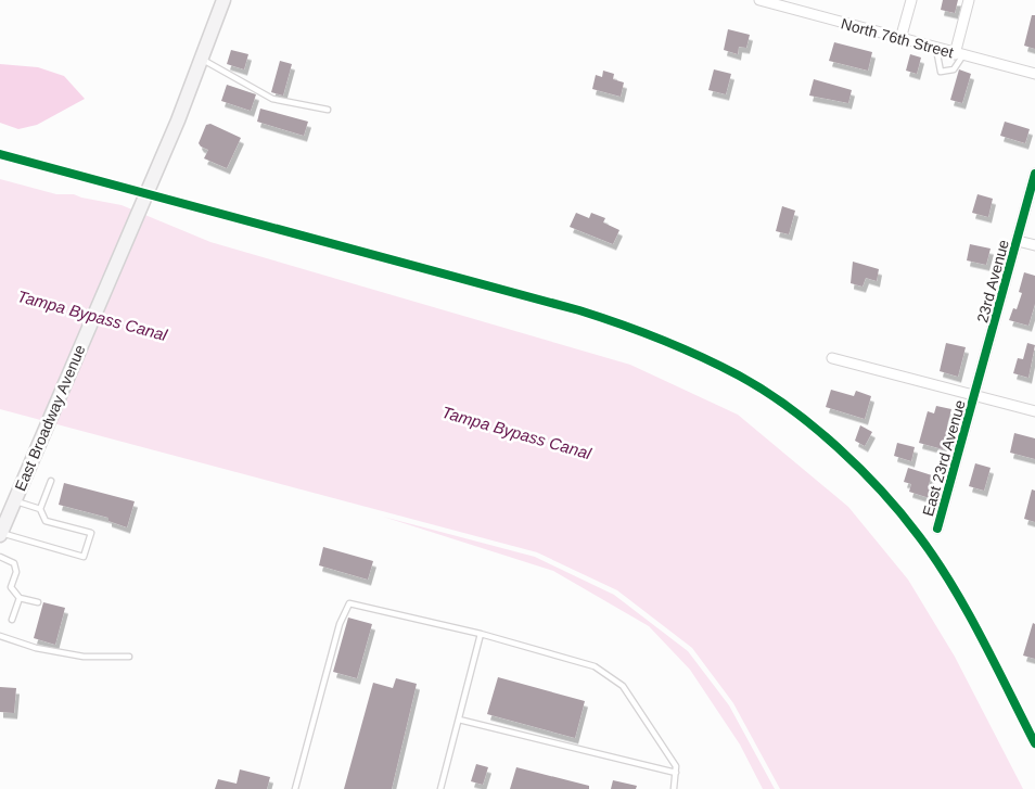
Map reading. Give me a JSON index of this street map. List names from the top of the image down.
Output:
{
  "streets": {
    "main road": ["East Broadway Avenue"],
    "street": ["North 76th Street", "23rd Avenue", "East 23rd Avenue"]
  },
  "crossings": [
    ["23rd Avenue", "East 23rd Avenue"]
  ],
  "water": ["Tampa Bypass Canal"]
}
